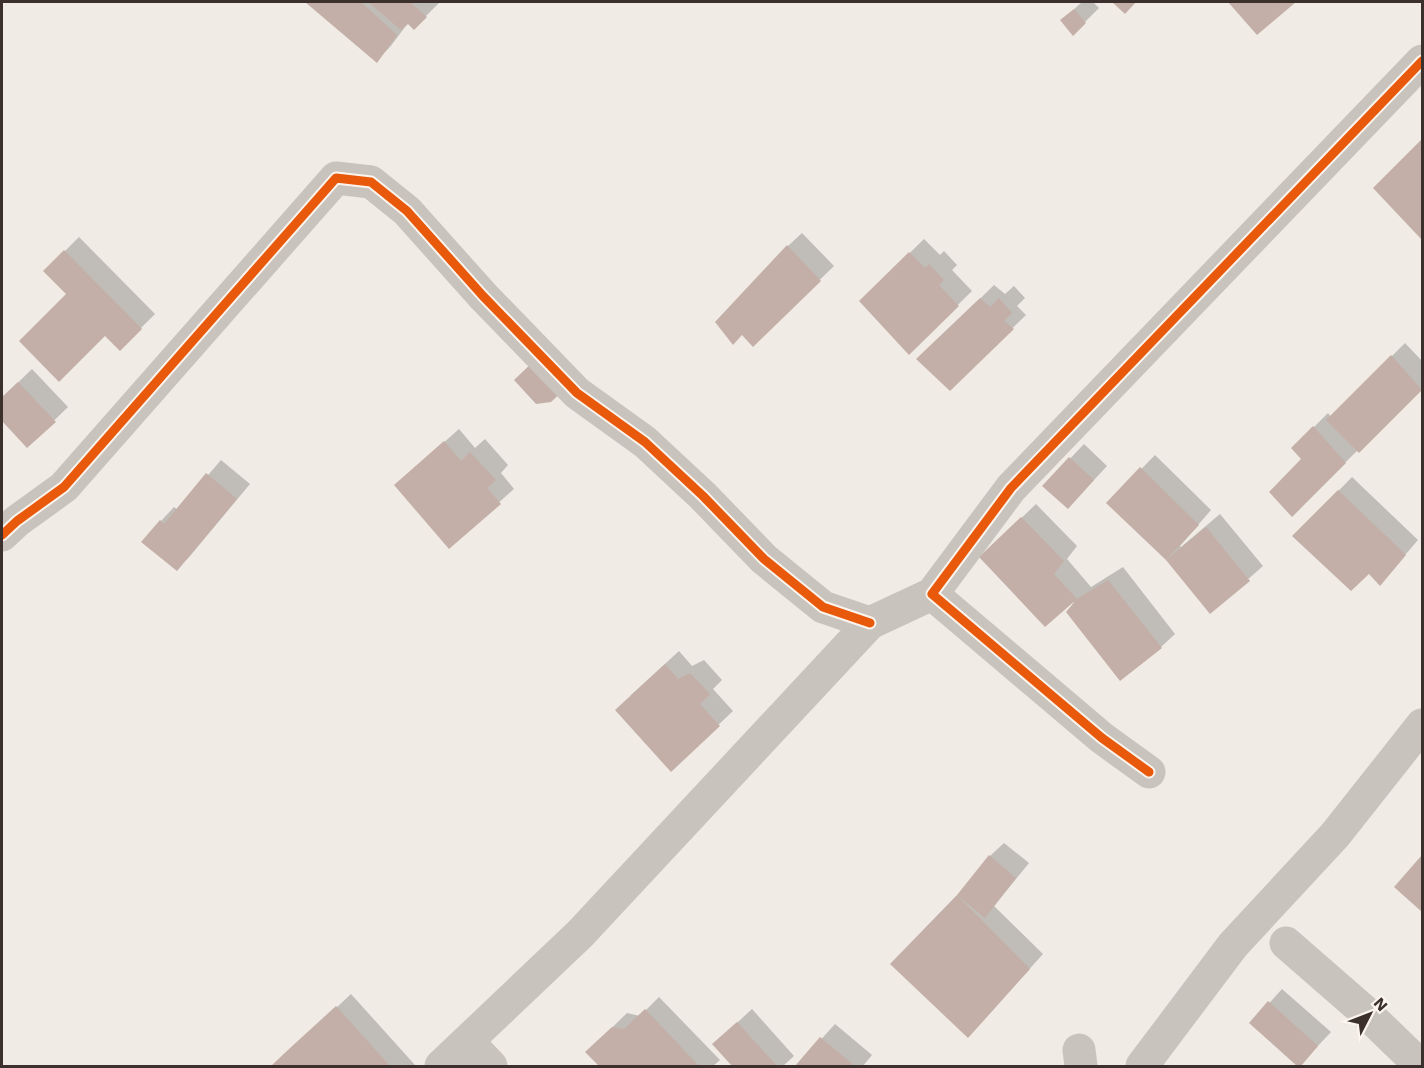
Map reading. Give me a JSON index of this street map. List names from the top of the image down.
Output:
{
  "north": "top right"
}
